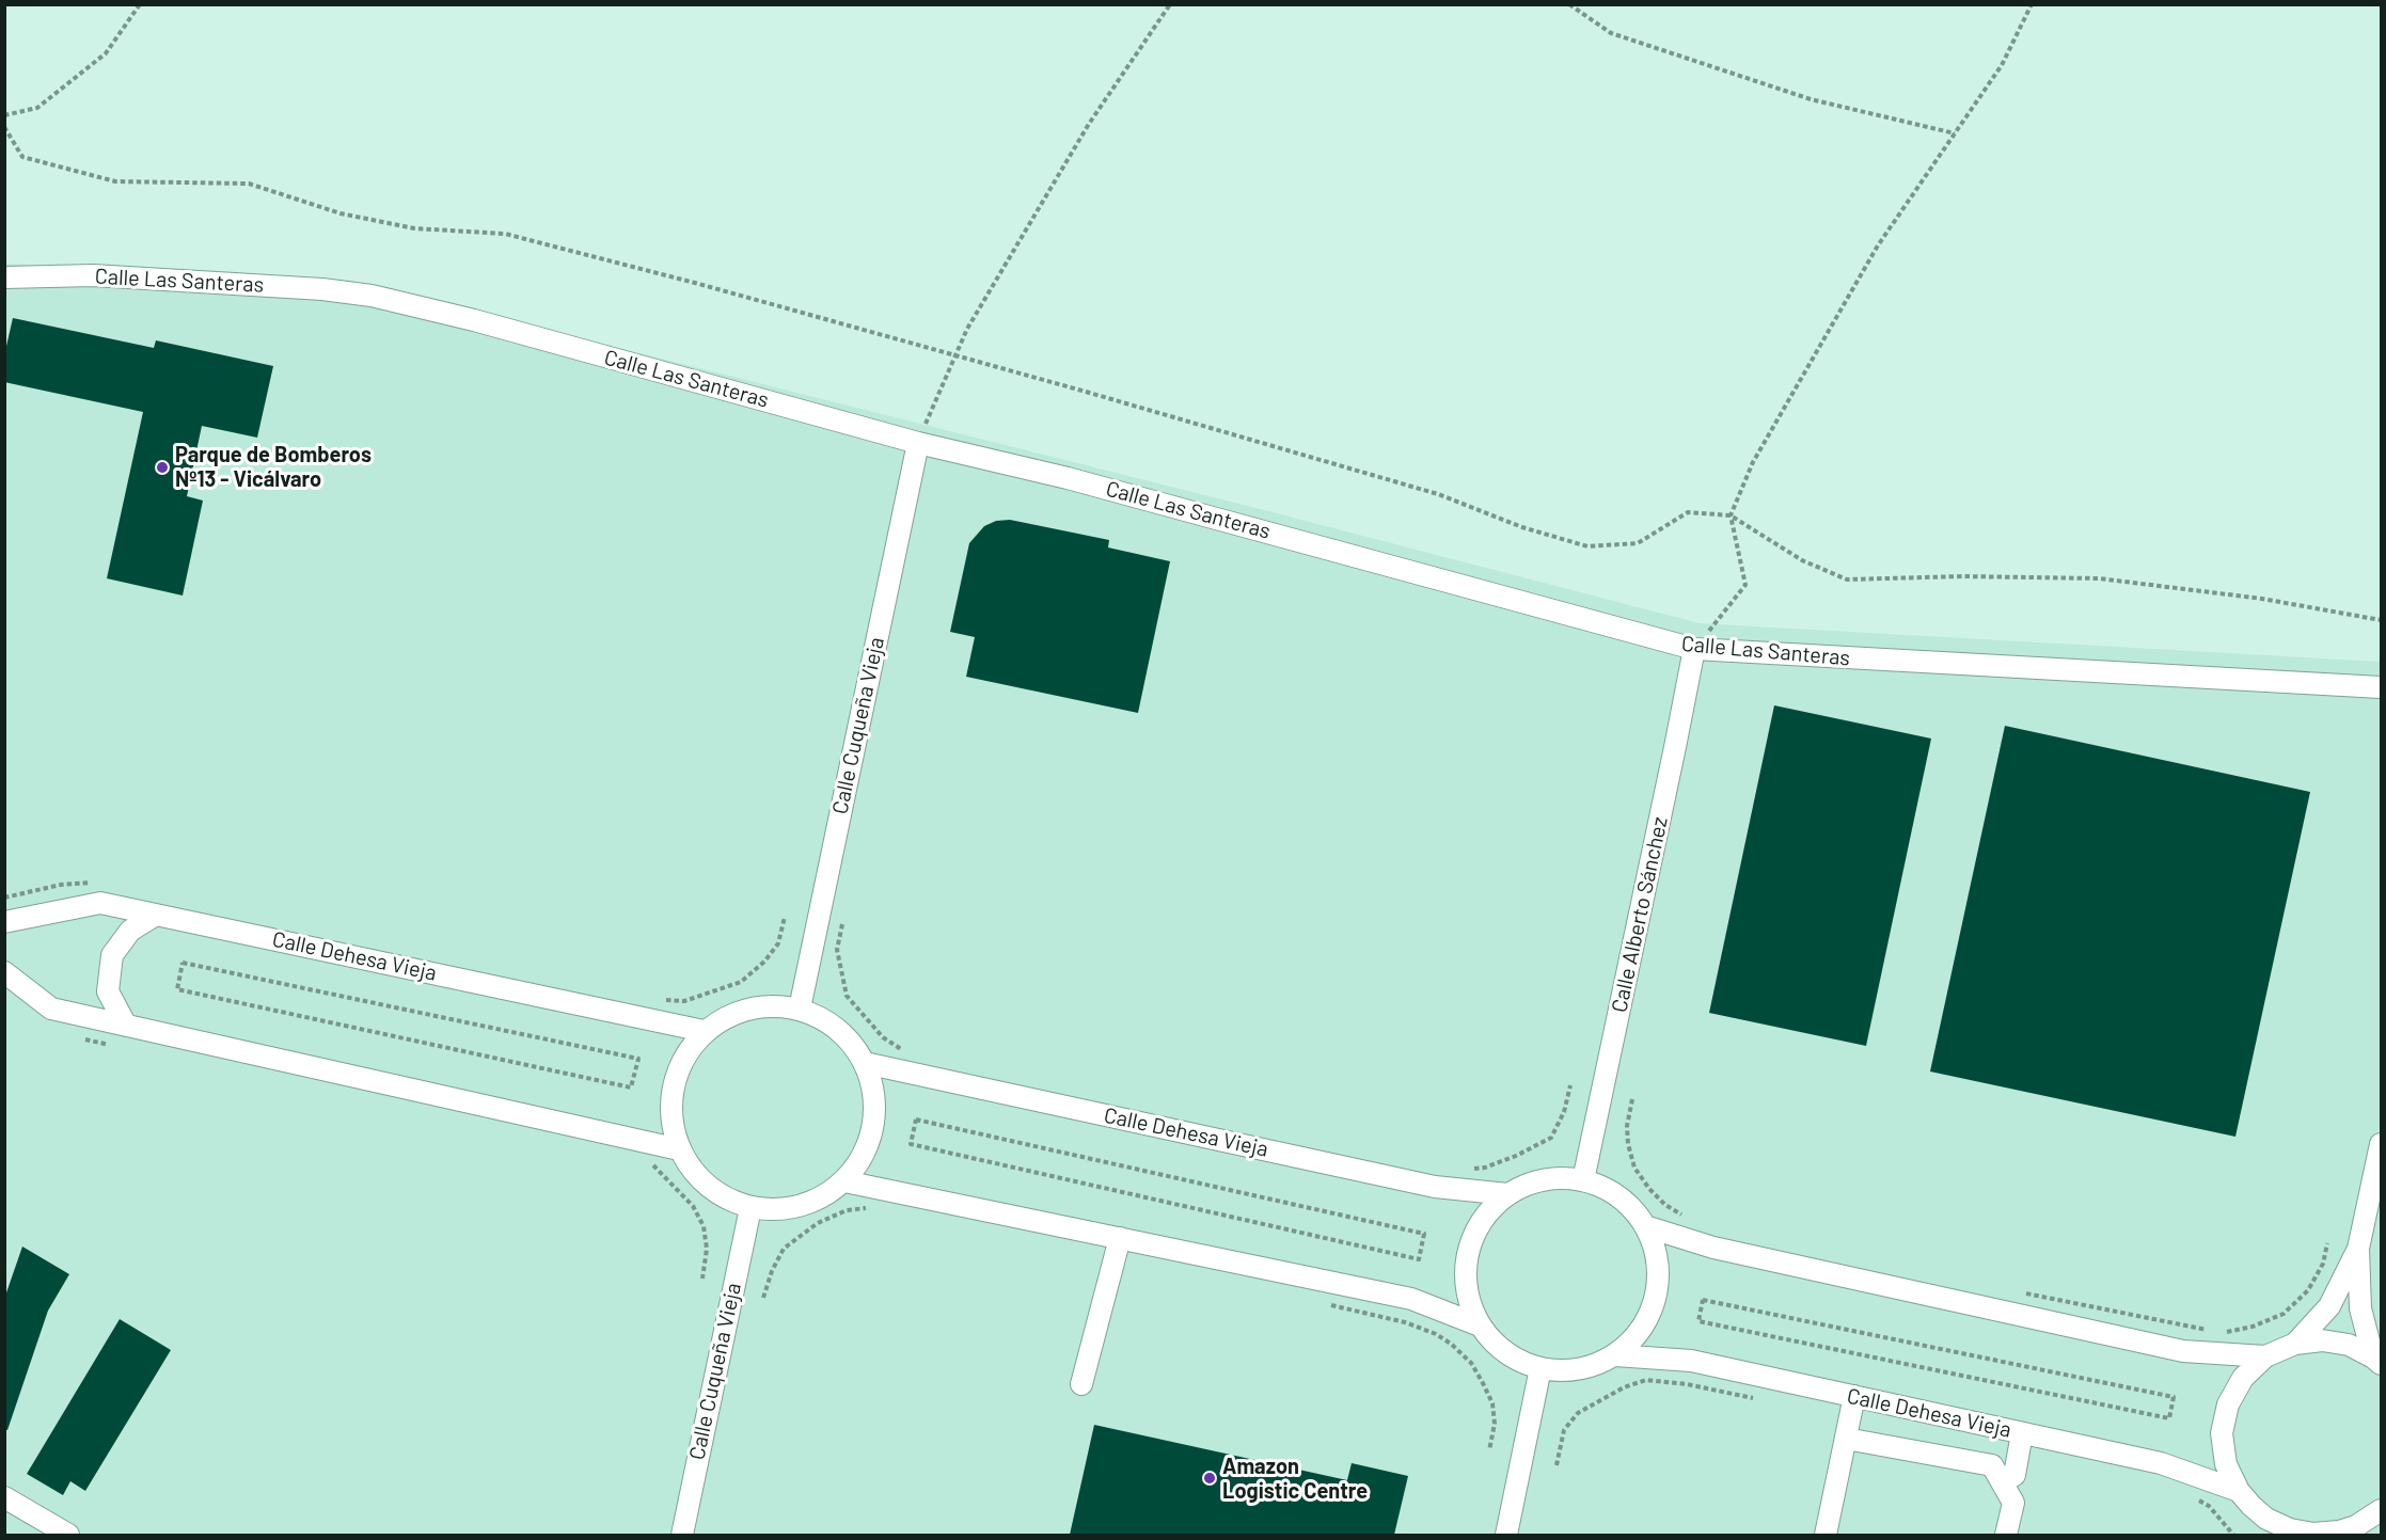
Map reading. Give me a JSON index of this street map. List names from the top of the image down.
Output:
{
  "streets": {
    "street": [
      "Calle Las Santeras",
      "Calle Cuqueña Vieja",
      "Calle Alberto Sánchez",
      "Calle Dehesa Vieja"
    ]
  },
  "crossings": [
    ["Calle Las Santeras", "Calle Cuqueña Vieja"],
    ["Calle Las Santeras", "Calle Alberto Sánchez"],
    ["Calle Cuqueña Vieja", "Calle Dehesa Vieja"],
    ["Calle Alberto Sánchez", "Calle Dehesa Vieja"]
  ],
  "places": ["Parque de Bomberos Nº13 - Vicálvaro", "Amazon Logistic Centre"]
}
